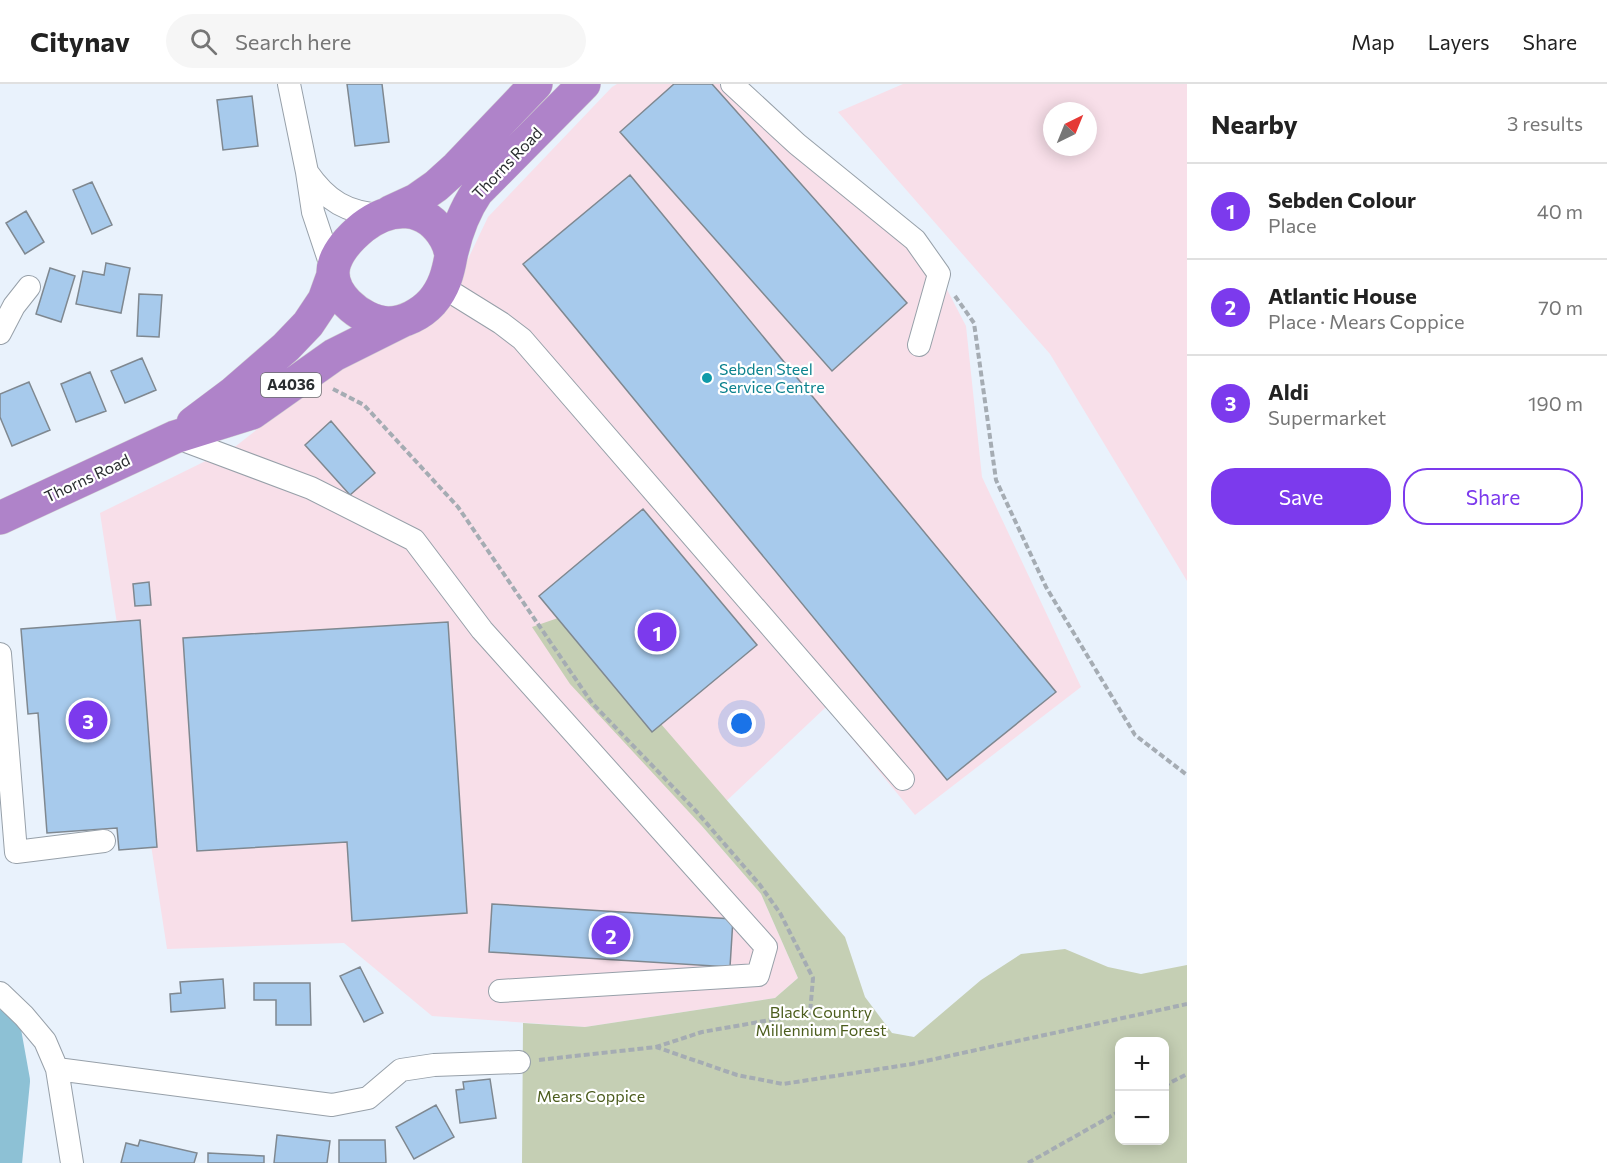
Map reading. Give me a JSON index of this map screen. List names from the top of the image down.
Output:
{
  "streets": {
    "highway": ["Thorns Road", "A4036"]
  },
  "crossings": [
    ["Thorns Road", "A4036"]
  ],
  "parks": ["Black Country Millennium Forest", "Mears Coppice"],
  "places": ["Sebden Steel Service Centre"],
  "north": "top right",
  "page": {
    "header": "Citynav",
    "search": "Search here",
    "nav": ["Map", "Layers", "Share"],
    "heading": ["Nearby", "3 results"],
    "list": [
      {
        "mark": "1",
        "name": "Sebden Colour",
        "note": "Place",
        "value": "40 m"
      },
      {
        "mark": "2",
        "name": "Atlantic House",
        "note": "Place · Mears Coppice",
        "value": "70 m"
      },
      {
        "mark": "3",
        "name": "Aldi",
        "note": "Supermarket",
        "value": "190 m"
      }
    ],
    "buttons": ["Save", "Share"],
    "pins": ["1", "3", "2"],
    "map_buttons": ["+", "−"]
  }
}
